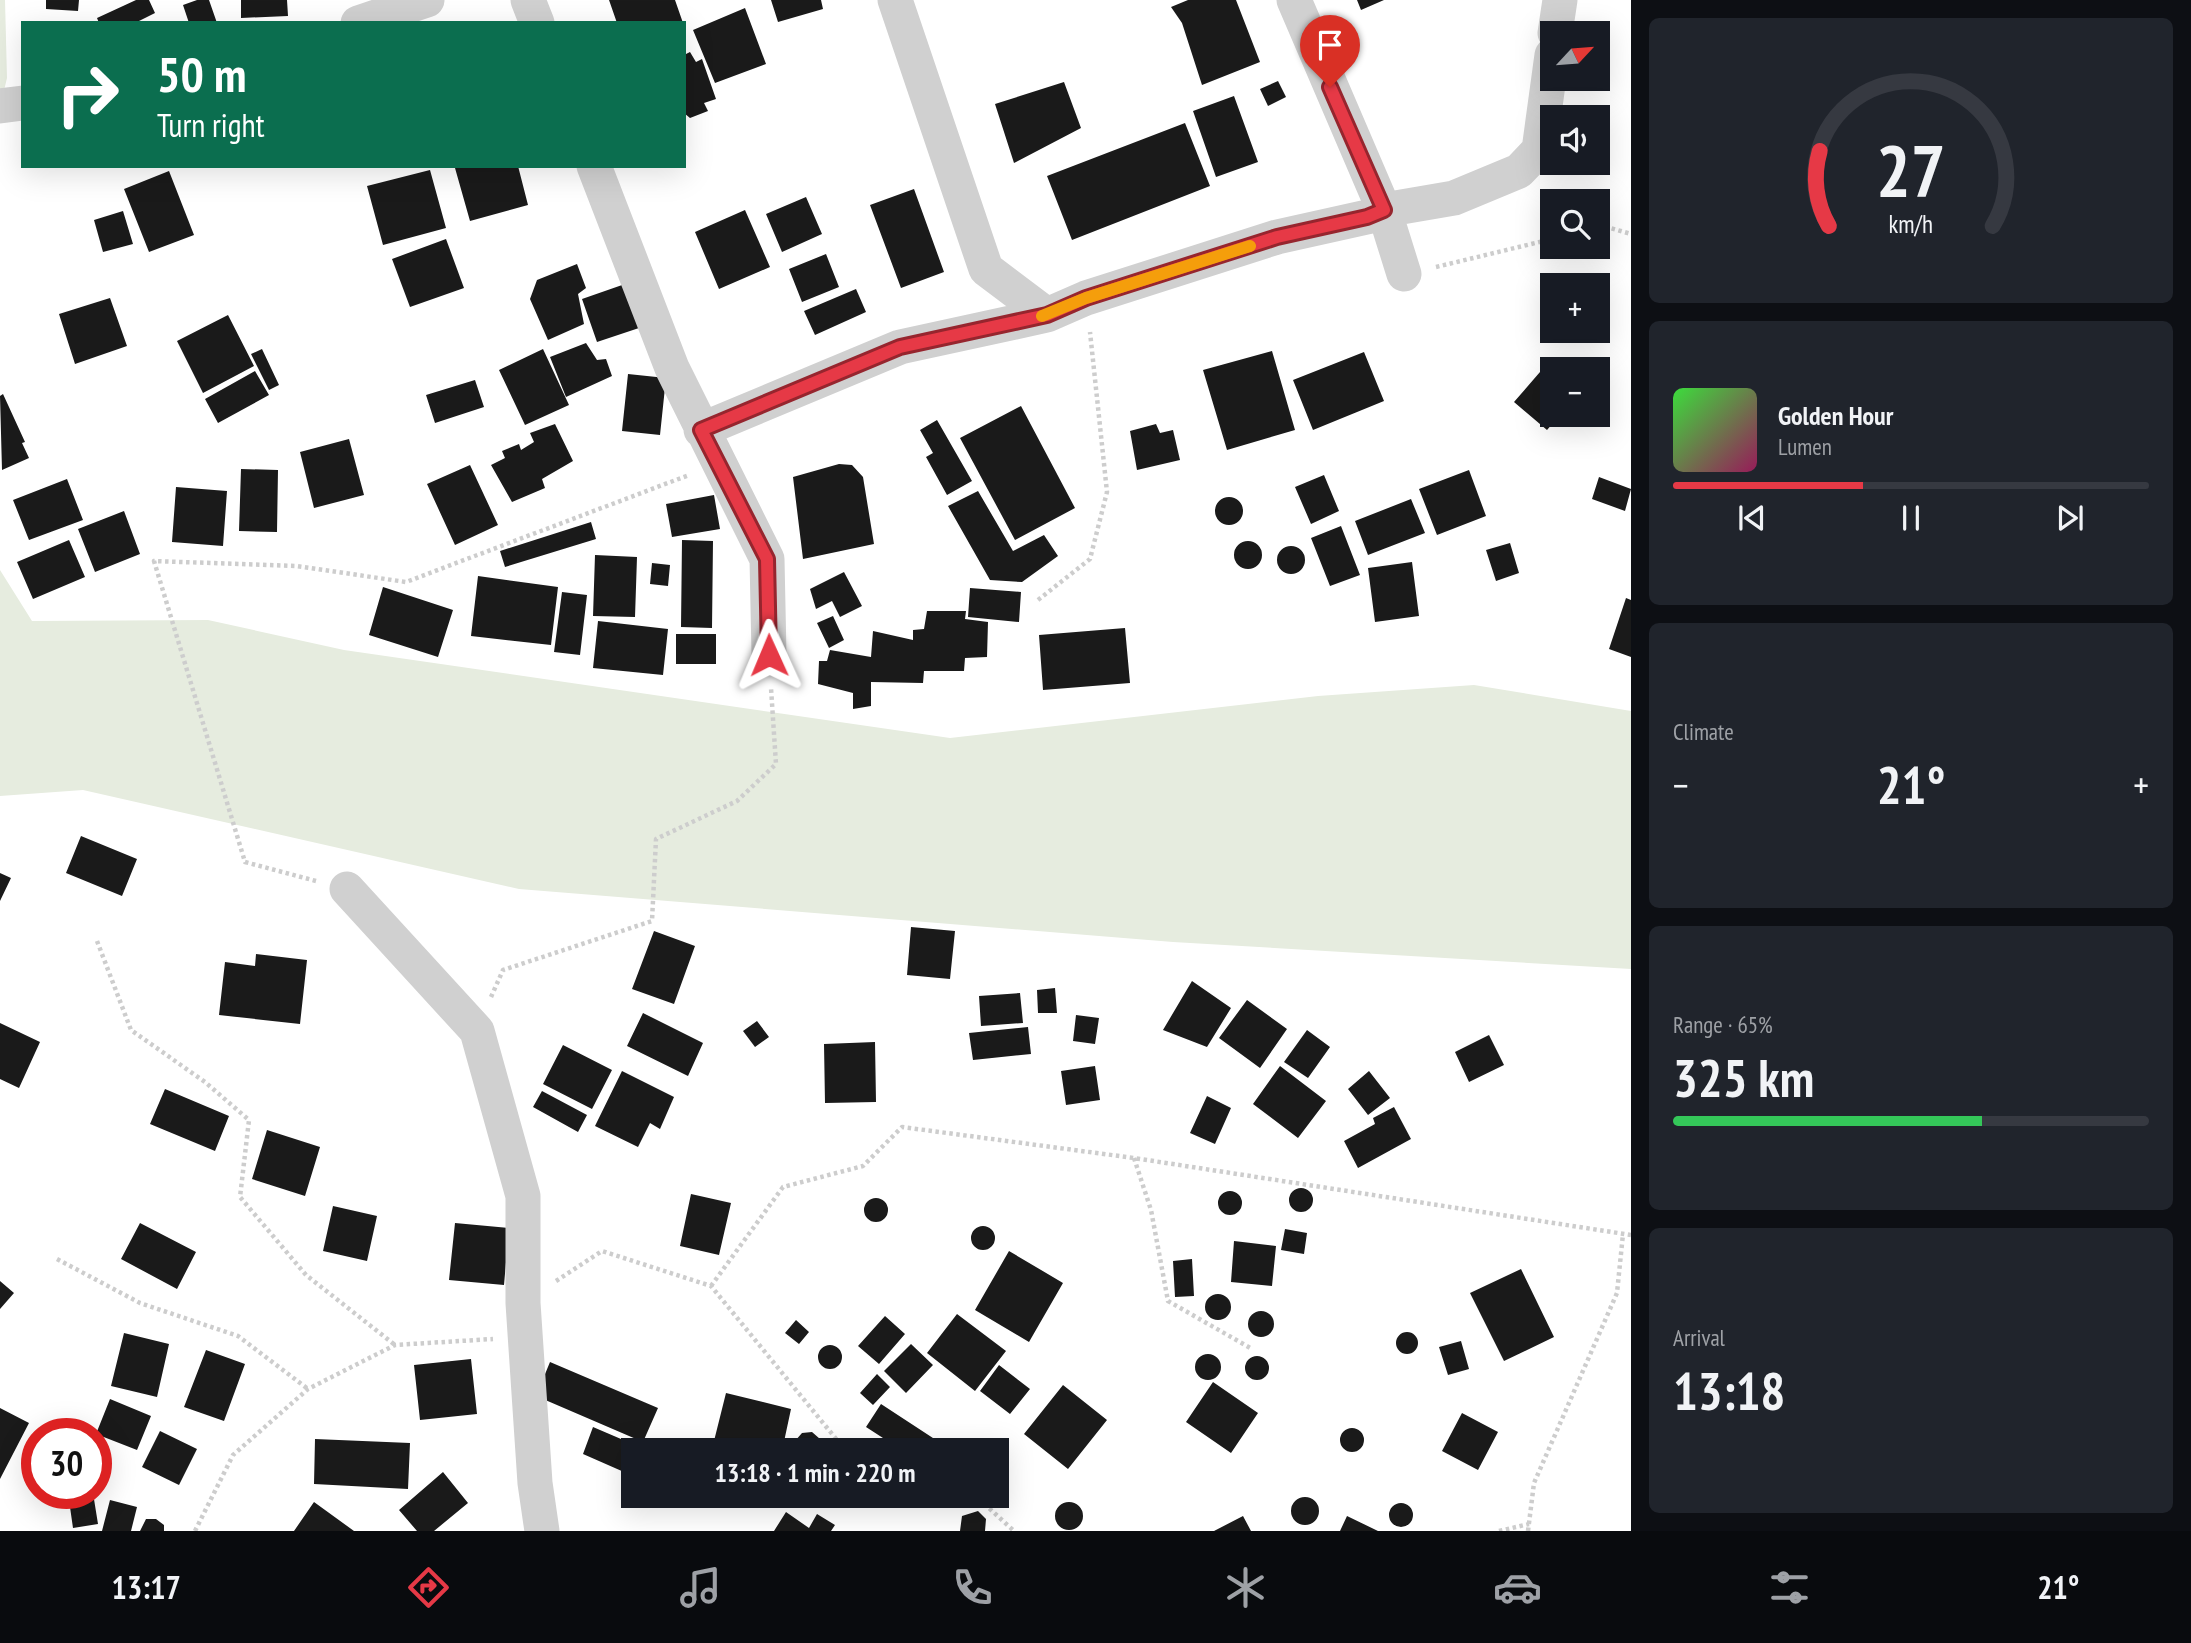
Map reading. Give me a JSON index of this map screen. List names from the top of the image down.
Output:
{
  "north": "top right",
  "page": {
    "map_buttons": ["+", "−"],
    "turn": ["50 m", "Turn right"],
    "song": ["Golden Hour", "Lumen"],
    "tile": [
      "Climate",
      ["Range · 65%", "325 km"],
      ["Arrival", "13:18"]
    ],
    "heat": ["−", "21°", "+"],
    "limit": "30",
    "trip": "13:18 · 1 min · 220 m",
    "tabs": ["13:17", "21°"],
    "gauge": ["27", "km/h"]
  }
}
